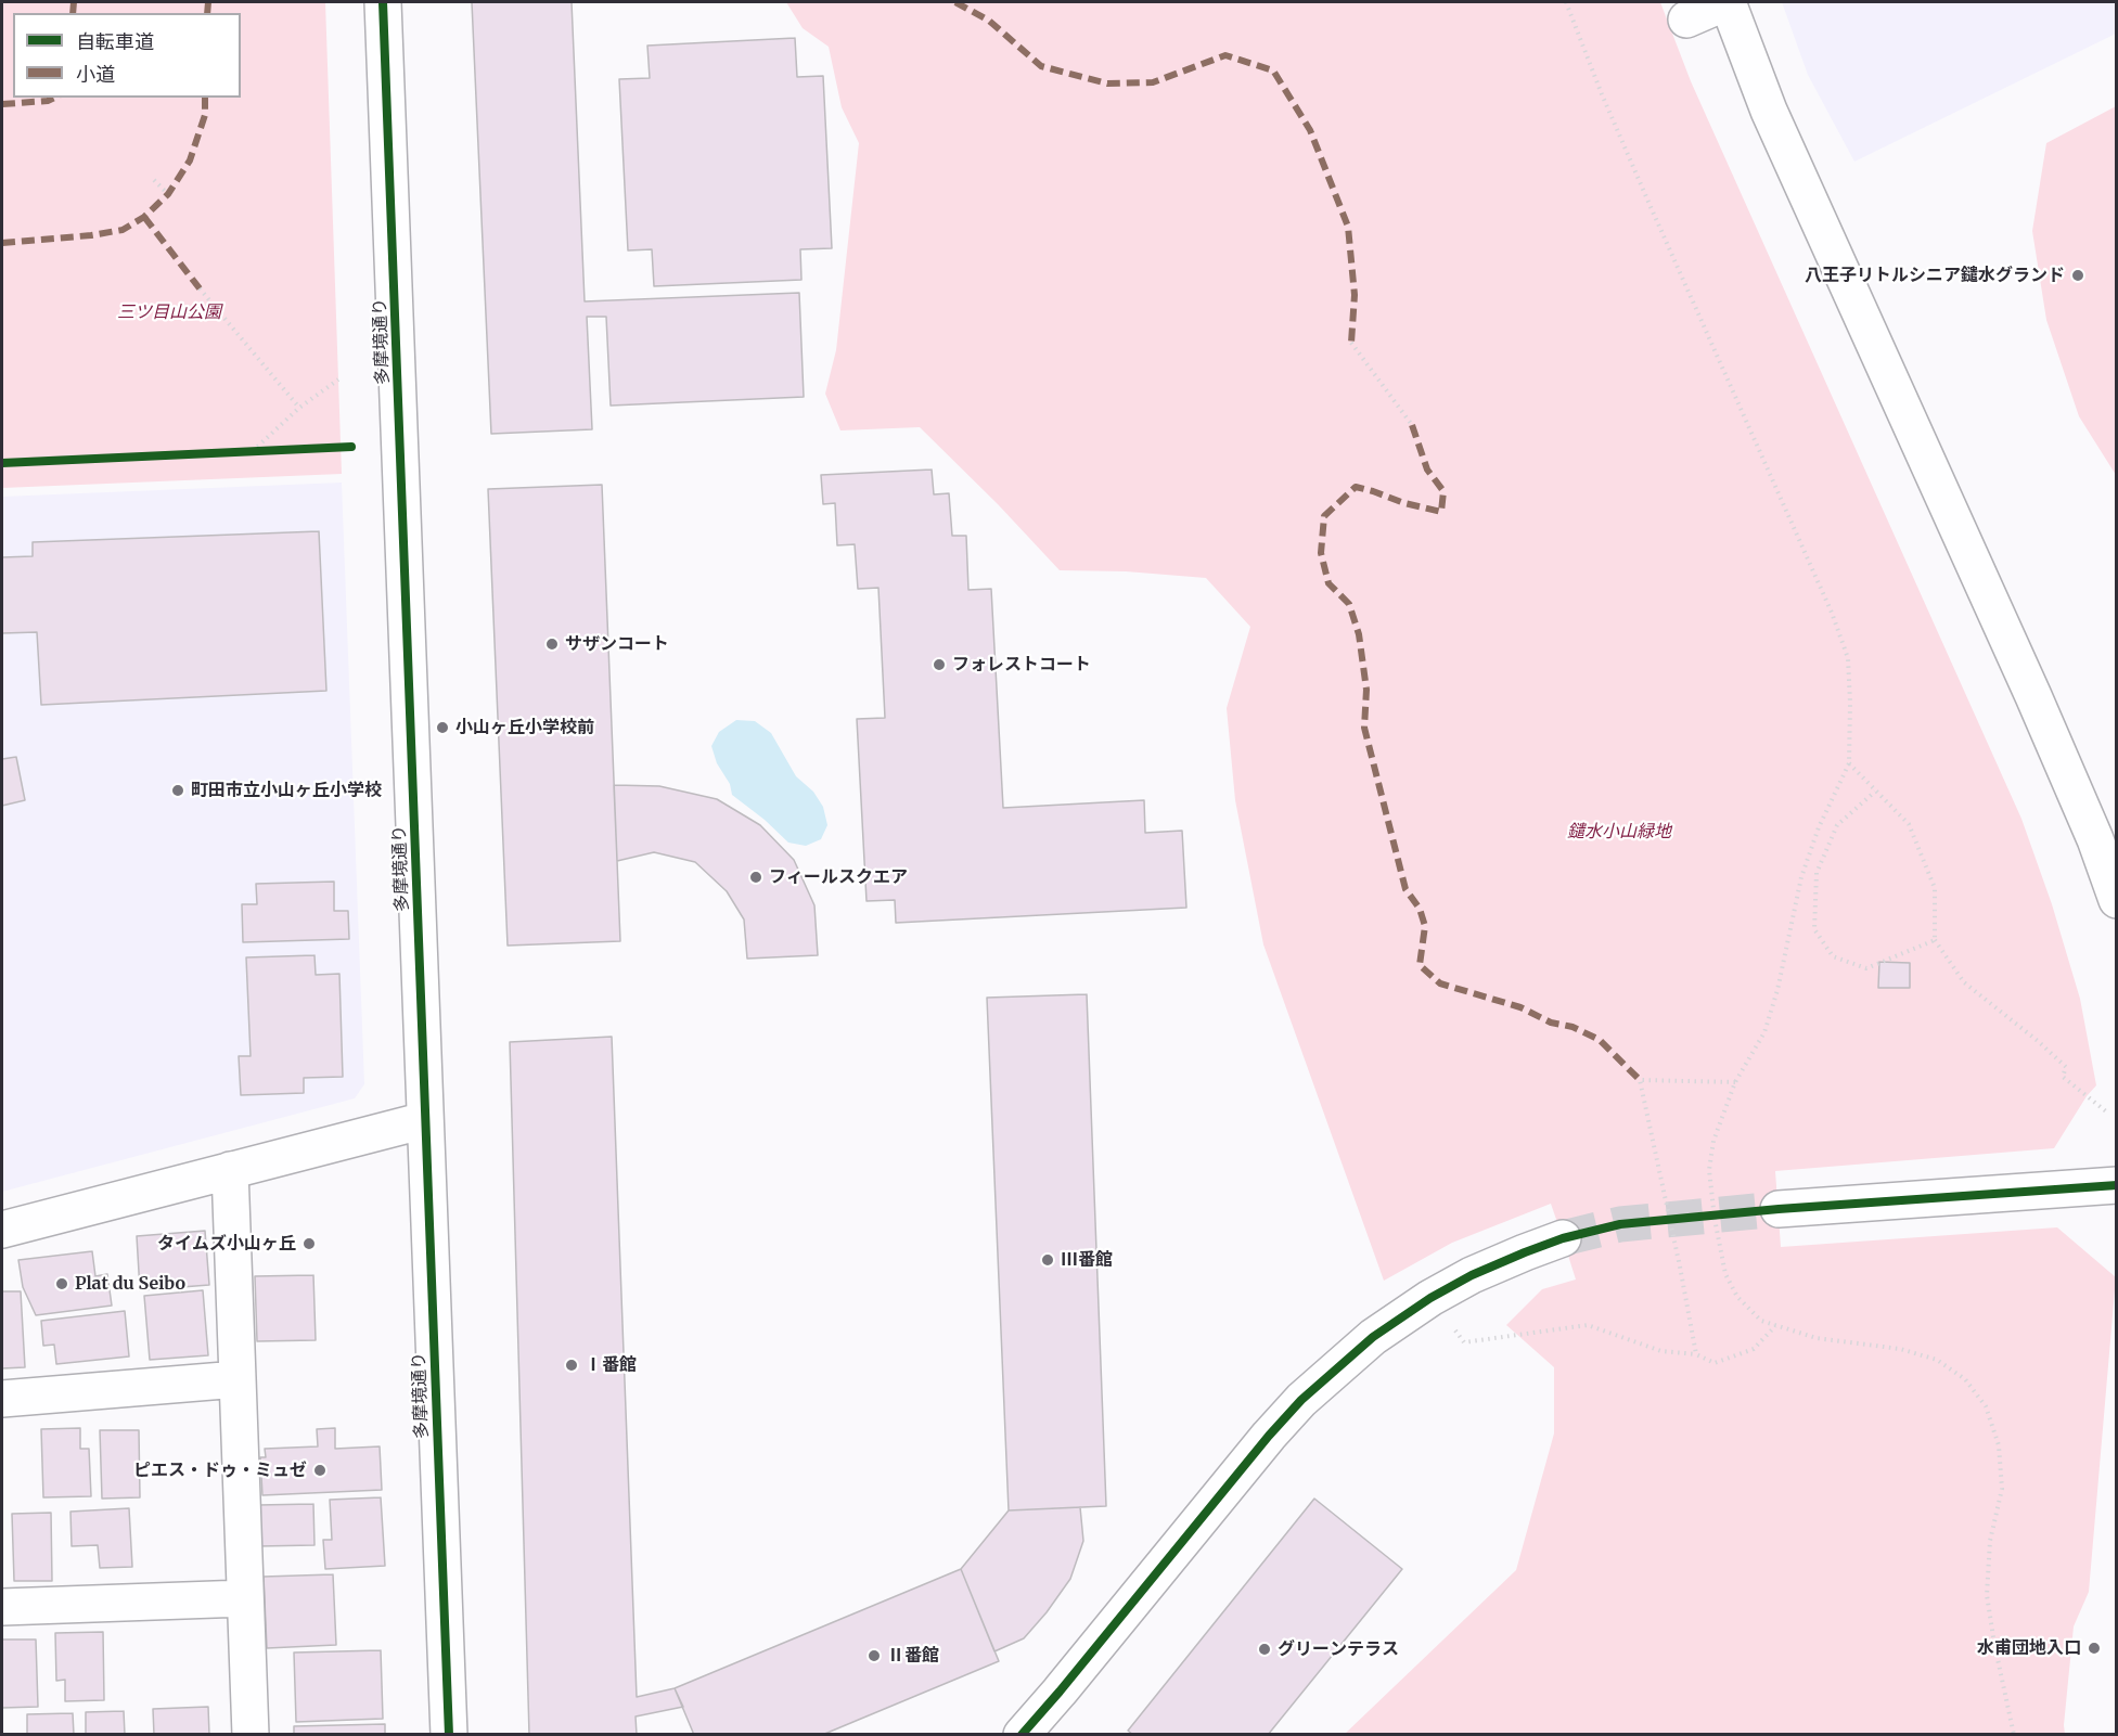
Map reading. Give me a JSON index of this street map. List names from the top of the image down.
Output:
{
  "streets": {
    "street": ["多摩境通り"]
  },
  "parks": ["三ツ目山公園", "鑓水小山緑地"],
  "places": [
    "八王子リトルシニア鑓水グランド",
    "サザンコート",
    "フォレストコート",
    "小山ヶ丘小学校前",
    "町田市立小山ヶ丘小学校",
    "フィールスクエア",
    "タイムズ小山ヶ丘",
    "Ⅲ番館",
    "Plat du Seibo",
    "Ⅰ番館",
    "ピエス・ドゥ・ミュゼ",
    "水甫団地入口",
    "グリーンテラス",
    "Ⅱ番館"
  ],
  "legend": ["自転車道", "小道"]
}
